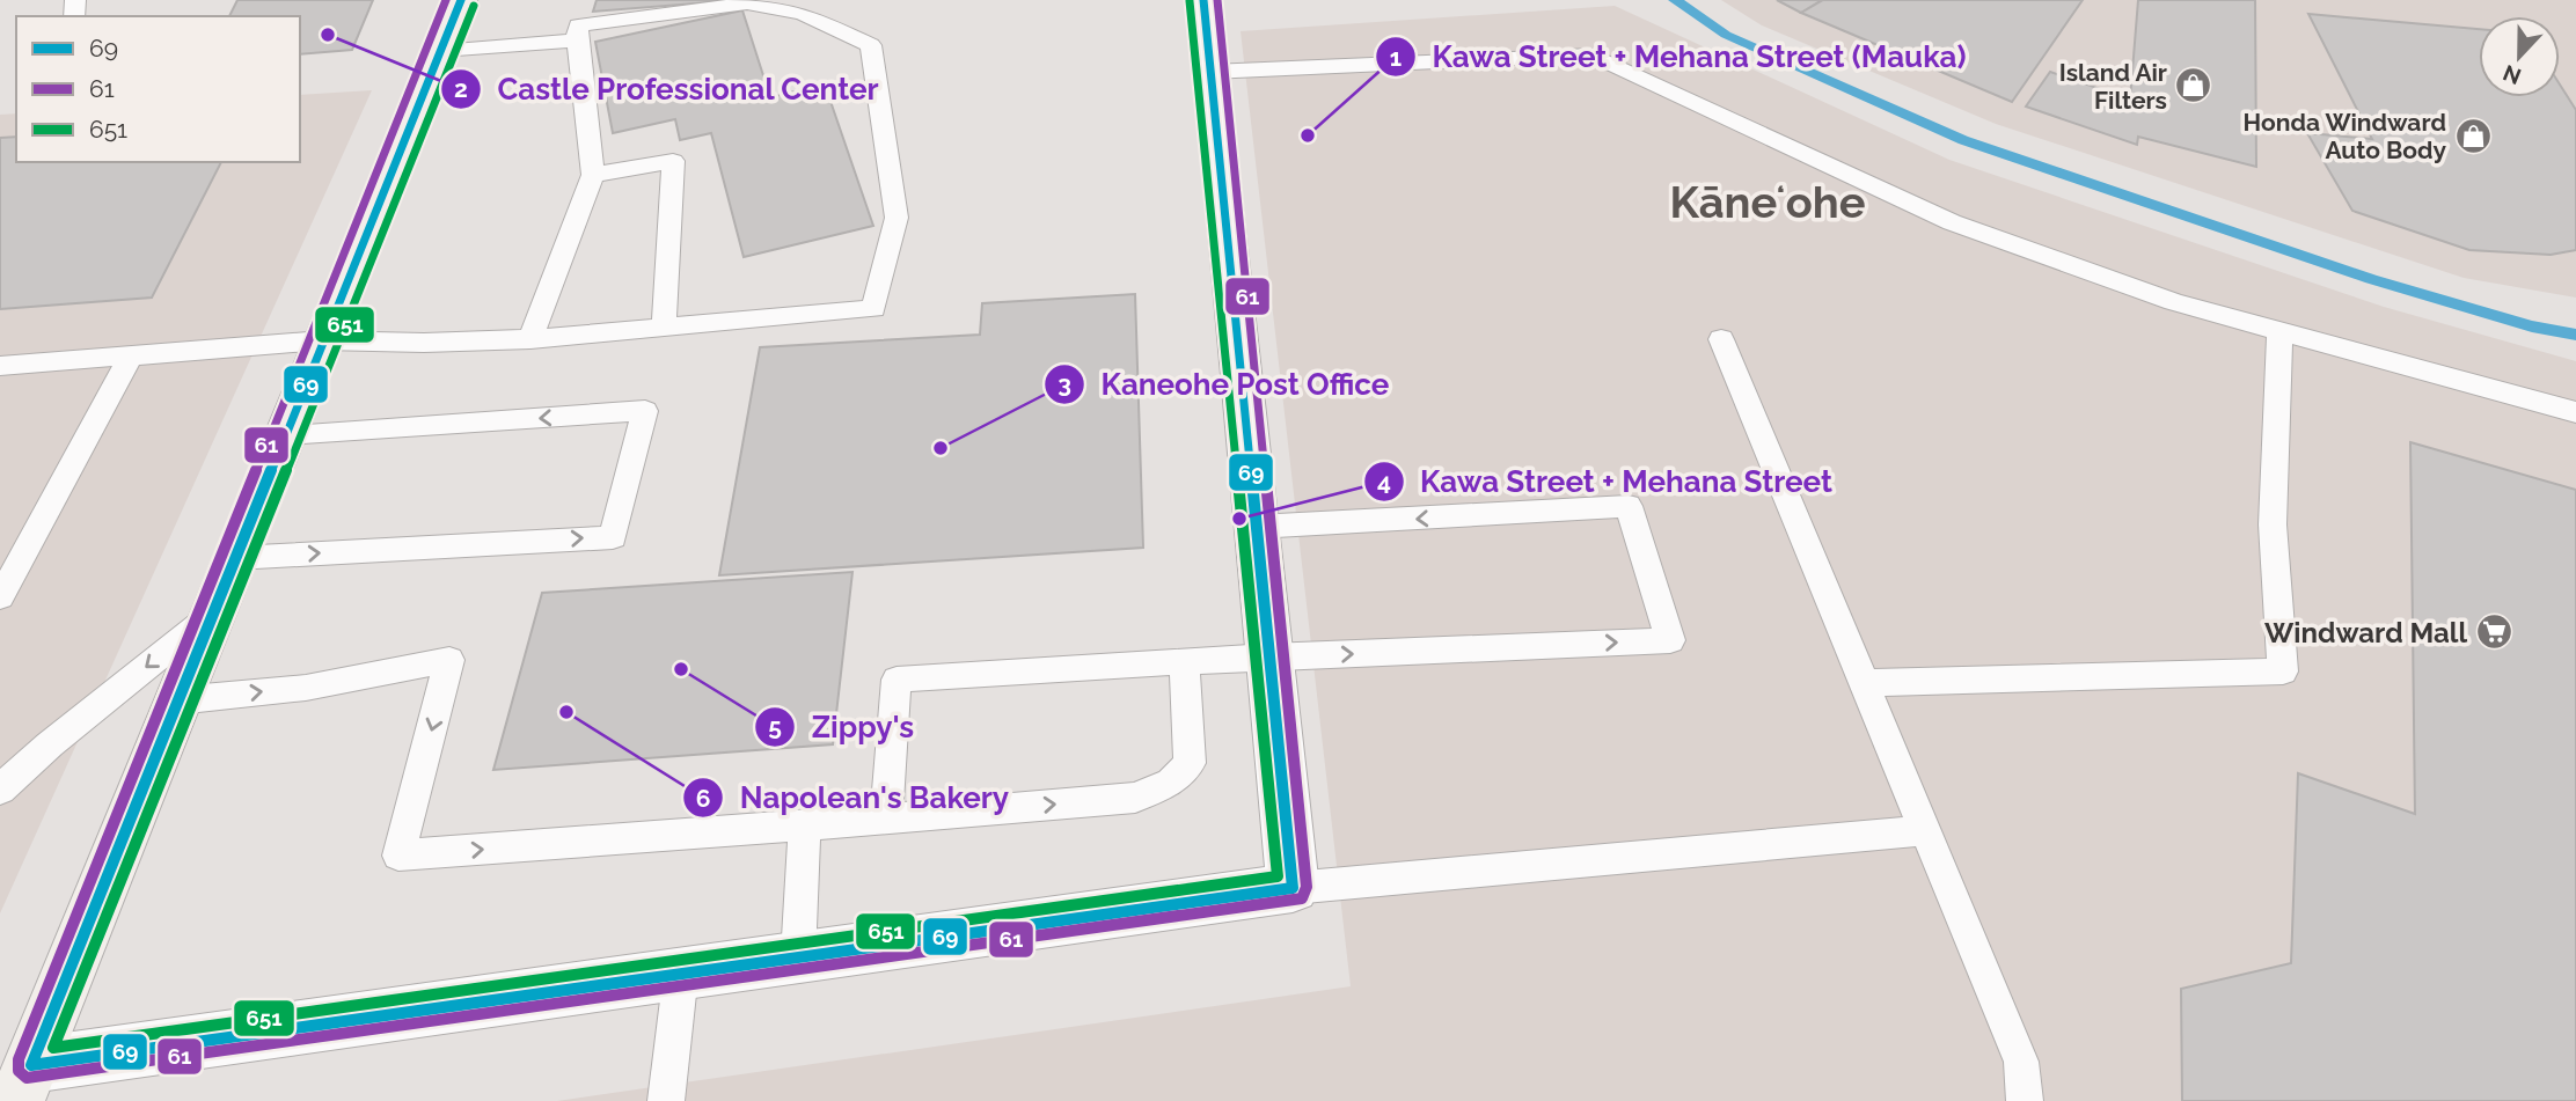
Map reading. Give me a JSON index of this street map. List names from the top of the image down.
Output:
{
  "districts": ["Kāneʻohe"],
  "places": {
    "other": [
      "Castle Professional Center",
      "Kawa Street + Mehana Street (Mauka)",
      "Kaneohe Post Office",
      "Kawa Street + Mehana Street",
      "Zippy's",
      "Napolean's Bakery"
    ],
    "shop": ["Island Air Filters", "Honda Windward Auto Body"],
    "supermarket": ["Windward Mall"]
  },
  "lines": ["transit line 69", "transit line 61", "transit line 651"],
  "legend": ["69", "61", "651"],
  "north": "bottom"
}
